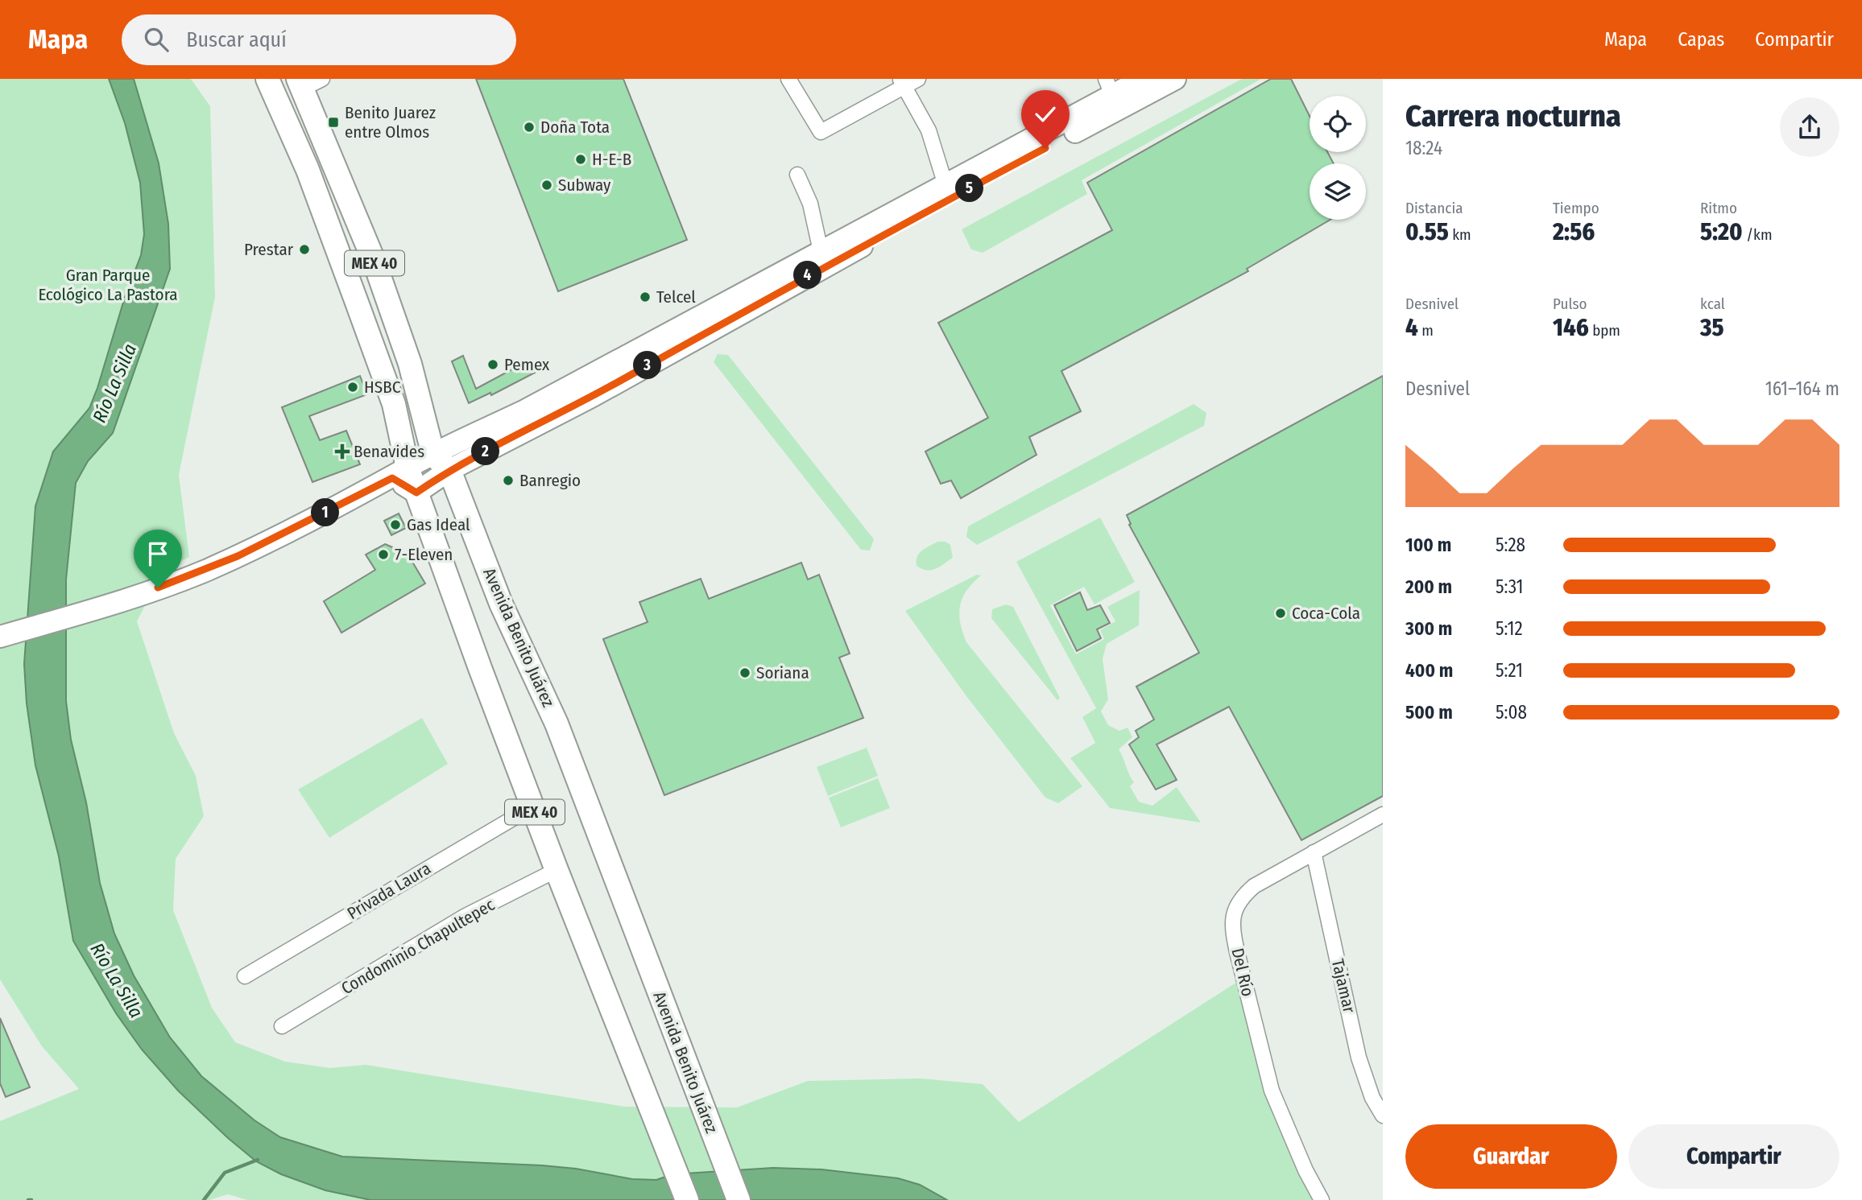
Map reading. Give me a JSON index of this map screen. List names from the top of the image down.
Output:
{
  "streets": {
    "main road": ["MEX 40", "Avenida Benito Juárez"],
    "street": [
      "Privada Laura",
      "Condominio Chapultepec",
      "Del Río",
      "Tajamar"
    ]
  },
  "crossings": [
    ["MEX 40", "Avenida Benito Juárez"],
    ["MEX 40", "Privada Laura"],
    ["MEX 40", "Condominio Chapultepec"],
    ["Del Río", "Tajamar"]
  ],
  "water": ["Río La Silla"],
  "parks": ["Gran Parque Ecológico La Pastora"],
  "places": {
    "transit": ["Benito Juarez entre Olmos"],
    "other": [
      "Doña Tota",
      "H-E-B",
      "Subway",
      "Prestar",
      "Telcel",
      "Pemex",
      "HSBC",
      "Banregio",
      "Gas Ideal",
      "7-Eleven",
      "Coca-Cola",
      "Soriana"
    ],
    "health": ["Benavides"]
  },
  "page": {
    "header": "Mapa",
    "search": "Buscar aquí",
    "nav": ["Mapa", "Capas", "Compartir"],
    "heading": ["Carrera nocturna", "18:24"],
    "pins": [
      "5",
      "4",
      "3",
      "2",
      "1"
    ],
    "stats": [
      ["Distancia", "0.55 km"],
      ["Tiempo", "2:56"],
      ["Ritmo", "5:20 /km"],
      ["Desnivel", "4 m"],
      ["Pulso", "146 bpm"],
      ["kcal", "35"]
    ],
    "chart": ["Desnivel", "161–164 m"],
    "list": [
      {
        "name": "100 m",
        "note": "5:28"
      },
      {
        "name": "200 m",
        "note": "5:31"
      },
      {
        "name": "300 m",
        "note": "5:12"
      },
      {
        "name": "400 m",
        "note": "5:21"
      },
      {
        "name": "500 m",
        "note": "5:08"
      }
    ],
    "buttons": ["Guardar", "Compartir"]
  }
}
